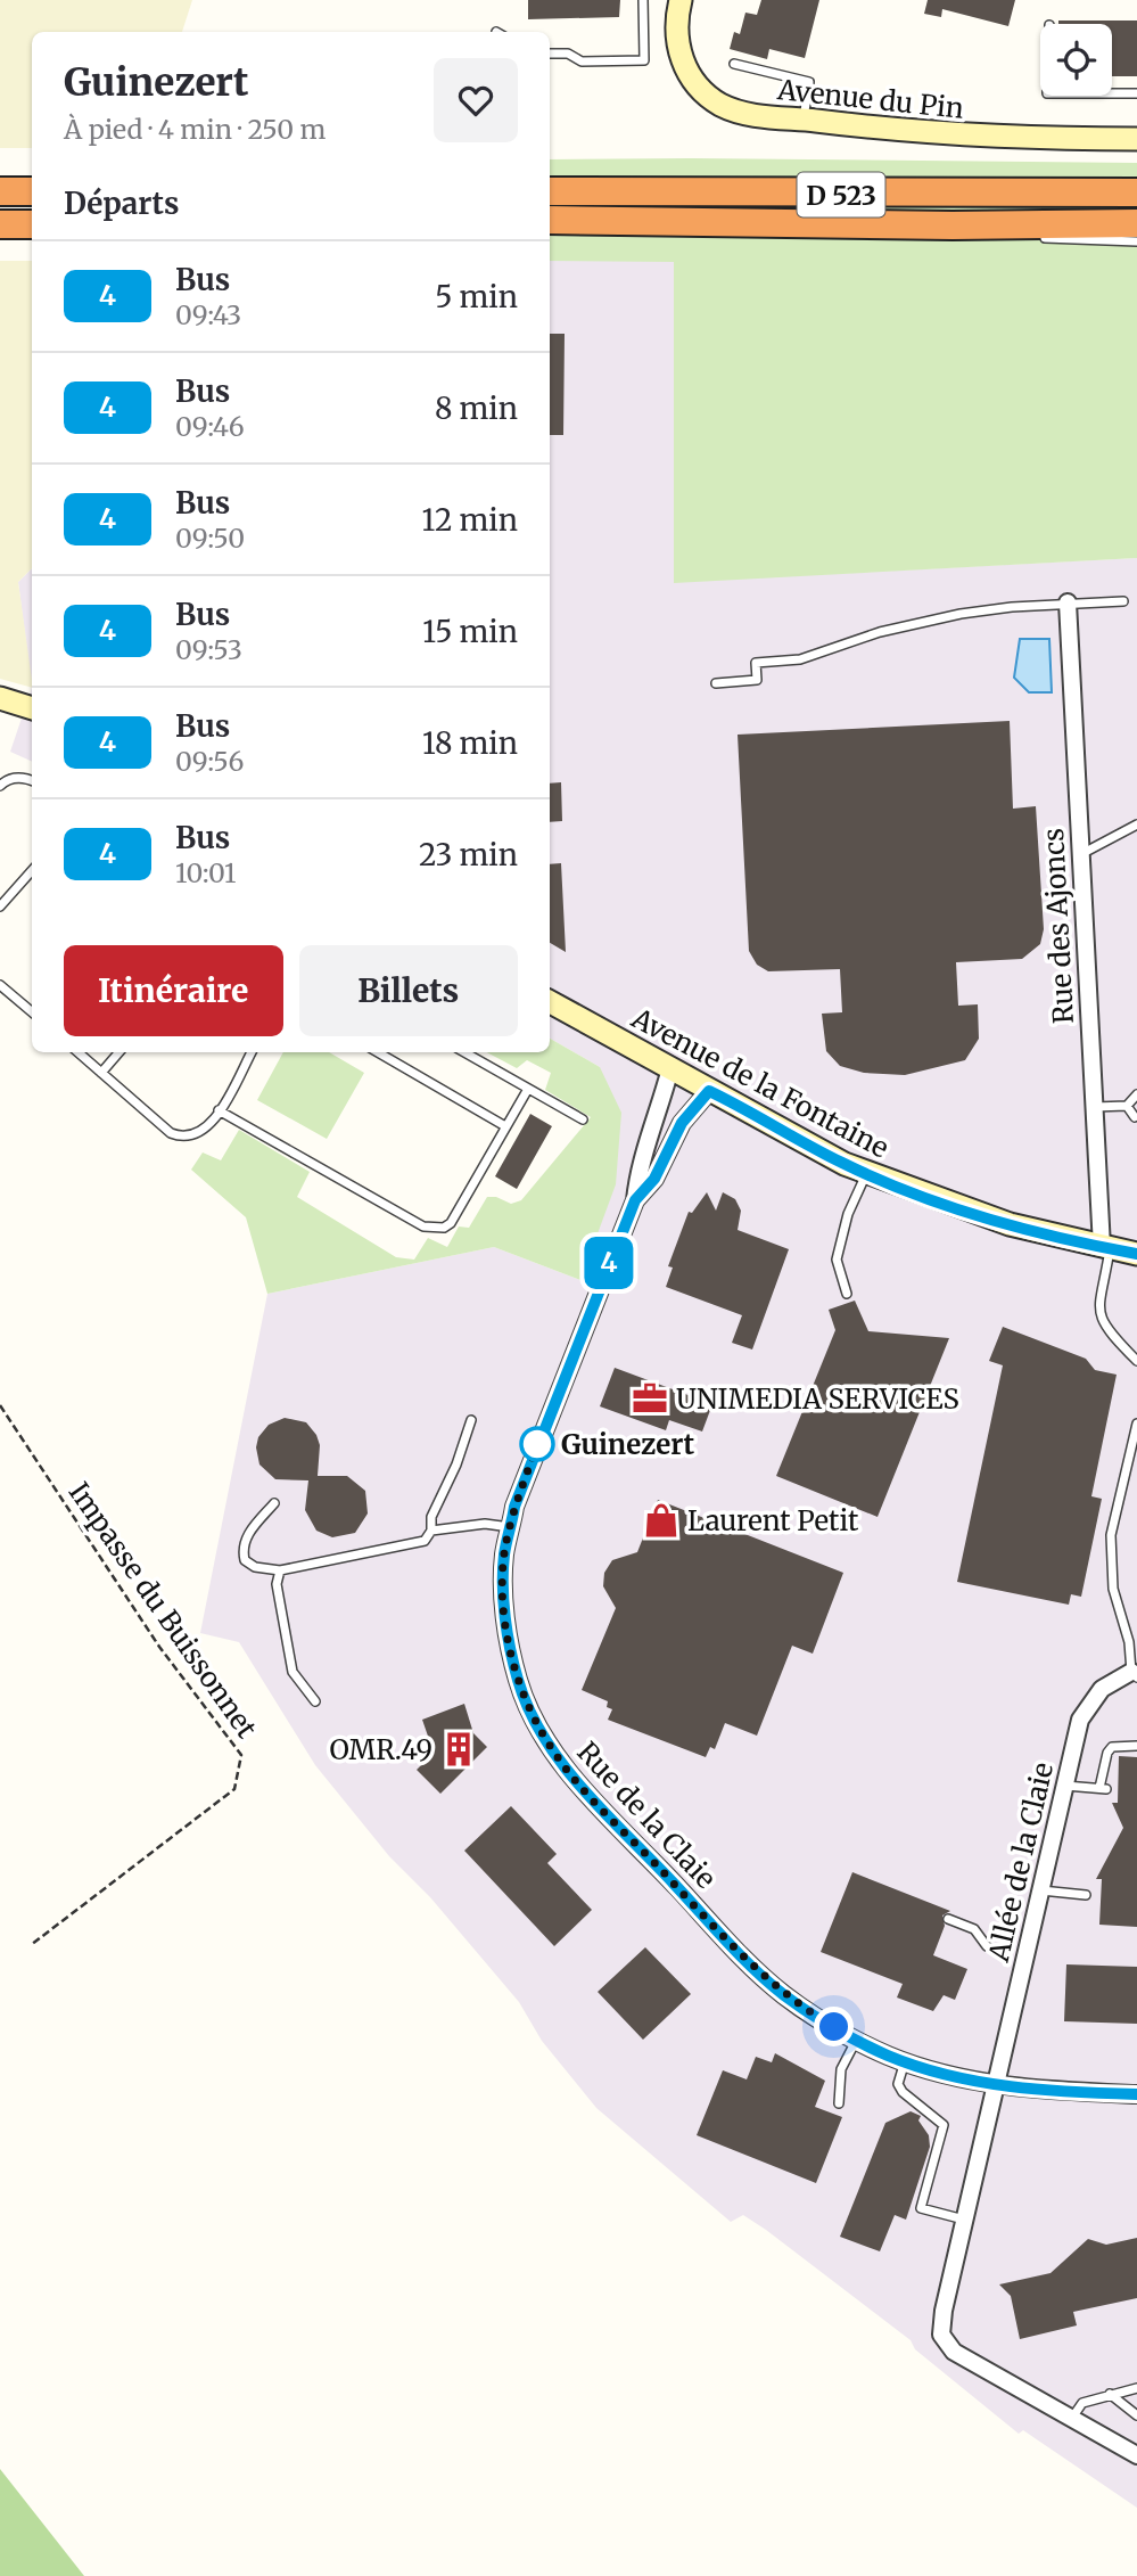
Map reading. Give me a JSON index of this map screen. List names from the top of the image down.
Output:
{
  "streets": {
    "highway": ["D 523"],
    "street": [
      "Avenue du Pin",
      "Rue des Ajoncs",
      "Avenue de la Fontaine",
      "Rue de la Claie",
      "Allée de la Claie"
    ],
    "path": ["Impasse du Buissonnet"]
  },
  "crossings": [
    ["Rue des Ajoncs", "Avenue de la Fontaine"],
    ["Avenue de la Fontaine", "Rue de la Claie"],
    ["Rue de la Claie", "Allée de la Claie"]
  ],
  "places": {
    "office": ["UNIMEDIA SERVICES"],
    "other": ["Guinezert"],
    "shop": ["Laurent Petit"],
    "building": ["OMR.49"]
  },
  "lines": ["bus line 4"],
  "page": {
    "on_map": "4",
    "heading": [
      ["Guinezert", "À pied · 4 min · 250 m"],
      "Départs"
    ],
    "list": [
      {
        "mark": "4",
        "name": "Bus",
        "note": "09:43",
        "value": "5 min"
      },
      {
        "mark": "4",
        "name": "Bus",
        "note": "09:46",
        "value": "8 min"
      },
      {
        "mark": "4",
        "name": "Bus",
        "note": "09:50",
        "value": "12 min"
      },
      {
        "mark": "4",
        "name": "Bus",
        "note": "09:53",
        "value": "15 min"
      },
      {
        "mark": "4",
        "name": "Bus",
        "note": "09:56",
        "value": "18 min"
      },
      {
        "mark": "4",
        "name": "Bus",
        "note": "10:01",
        "value": "23 min"
      }
    ],
    "buttons": ["Itinéraire", "Billets"]
  }
}
